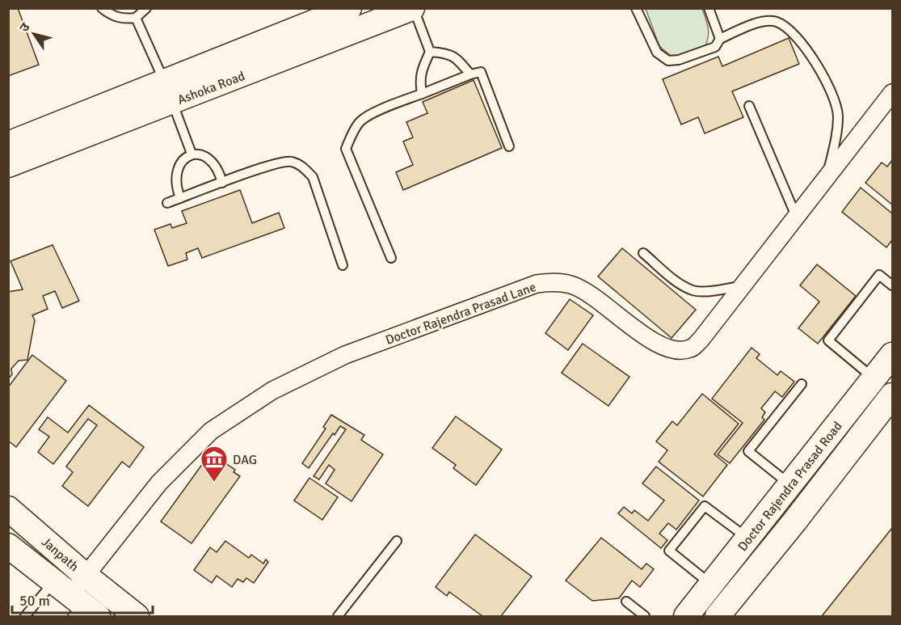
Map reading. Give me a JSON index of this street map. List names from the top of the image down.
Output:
{
  "streets": {
    "main road": ["Ashoka Road", "Doctor Rajendra Prasad Road", "Janpath"],
    "street": ["Doctor Rajendra Prasad Lane"]
  },
  "crossings": [
    ["Doctor Rajendra Prasad Lane", "Janpath"]
  ],
  "places": {
    "museum": ["DAG"]
  },
  "scale_bar": "50 m",
  "north": "top left"
}
